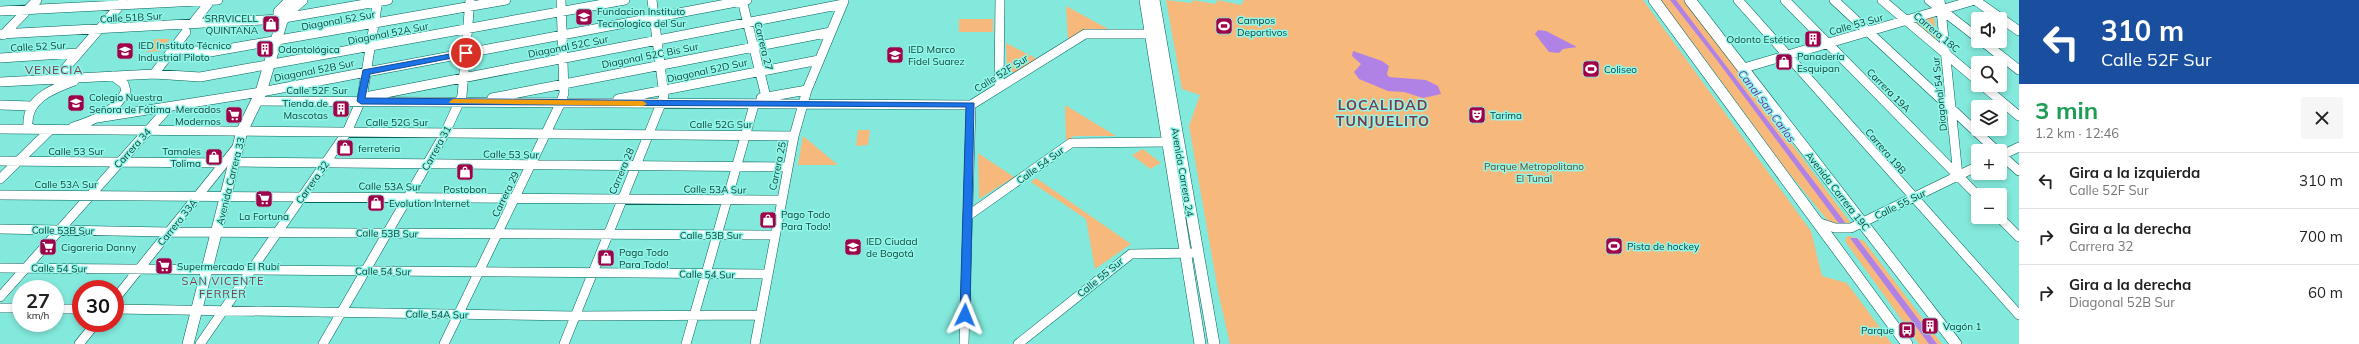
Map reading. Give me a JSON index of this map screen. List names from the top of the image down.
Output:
{
  "streets": {
    "main road": ["Avenida Carrera 24", "Avenida Carrera 33", "Avenida Carrera 19C"],
    "street": [
      "Calle 51B Sur",
      "Diagonal 52 Sur",
      "Calle 53 Sur",
      "Carrera 18C",
      "Diagonal 52A Sur",
      "Calle 52 Sur",
      "Diagonal 52C Sur",
      "Carrera 27",
      "Diagonal 52C Bis Sur",
      "Diagonal 52B Sur",
      "Diagonal 52D Sur",
      "Calle 52F Sur",
      "Carrera 19A",
      "Diagonal 54 Sur",
      "Calle 52G Sur",
      "Carrera 34",
      "Carrera 31",
      "Carrera 19B",
      "Calle 54 Sur",
      "Carrera 25",
      "Carrera 28",
      "Carrera 32",
      "Calle 53A Sur",
      "Carrera 29",
      "Calle 55 Sur",
      "Carrera 33A",
      "Calle 53B Sur",
      "Calle 54A Sur"
    ]
  },
  "crossings": [
    ["Calle 51B Sur", "Avenida Carrera 33"],
    ["Diagonal 52 Sur", "Carrera 31"],
    ["Diagonal 52 Sur", "Avenida Carrera 33"],
    ["Diagonal 52 Sur", "Carrera 32"],
    ["Calle 53 Sur", "Carrera 18C"],
    ["Calle 53 Sur", "Carrera 19A"],
    ["Calle 53 Sur", "Diagonal 54 Sur"],
    ["Calle 53 Sur", "Carrera 34"],
    ["Calle 53 Sur", "Carrera 31"],
    ["Calle 53 Sur", "Carrera 19B"],
    ["Calle 53 Sur", "Carrera 25"],
    ["Calle 53 Sur", "Carrera 28"],
    ["Calle 53 Sur", "Avenida Carrera 33"],
    ["Calle 53 Sur", "Carrera 32"],
    ["Calle 53 Sur", "Avenida Carrera 19C"],
    ["Calle 53 Sur", "Carrera 29"],
    ["Calle 53 Sur", "Carrera 33A"],
    ["Carrera 18C", "Diagonal 54 Sur"],
    ["Diagonal 52A Sur", "Carrera 31"],
    ["Diagonal 52A Sur", "Avenida Carrera 33"],
    ["Diagonal 52A Sur", "Carrera 32"],
    ["Diagonal 52A Sur", "Carrera 29"],
    ["Diagonal 52C Sur", "Carrera 27"],
    ["Diagonal 52C Sur", "Calle 52F Sur"],
    ["Diagonal 52C Sur", "Carrera 31"],
    ["Diagonal 52C Sur", "Carrera 25"],
    ["Diagonal 52C Sur", "Carrera 28"],
    ["Diagonal 52C Sur", "Carrera 32"],
    ["Diagonal 52C Sur", "Carrera 29"],
    ["Carrera 27", "Diagonal 52C Bis Sur"],
    ["Carrera 27", "Diagonal 52B Sur"],
    ["Carrera 27", "Diagonal 52D Sur"],
    ["Diagonal 52C Bis Sur", "Calle 52F Sur"],
    ["Diagonal 52C Bis Sur", "Carrera 25"],
    ["Diagonal 52C Bis Sur", "Carrera 28"],
    ["Diagonal 52C Bis Sur", "Carrera 29"],
    ["Diagonal 52B Sur", "Calle 52F Sur"],
    ["Diagonal 52B Sur", "Carrera 34"],
    ["Diagonal 52B Sur", "Carrera 31"],
    ["Diagonal 52B Sur", "Carrera 28"],
    ["Diagonal 52B Sur", "Avenida Carrera 33"],
    ["Diagonal 52B Sur", "Carrera 32"],
    ["Diagonal 52B Sur", "Carrera 29"],
    ["Diagonal 52D Sur", "Calle 52F Sur"],
    ["Diagonal 52D Sur", "Carrera 25"],
    ["Diagonal 52D Sur", "Carrera 28"],
    ["Calle 52F Sur", "Carrera 31"],
    ["Calle 52F Sur", "Carrera 25"],
    ["Calle 52F Sur", "Carrera 28"],
    ["Calle 52F Sur", "Avenida Carrera 24"],
    ["Calle 52F Sur", "Avenida Carrera 33"],
    ["Calle 52F Sur", "Carrera 32"],
    ["Calle 52F Sur", "Carrera 29"],
    ["Carrera 19A", "Diagonal 54 Sur"],
    ["Carrera 19A", "Calle 55 Sur"],
    ["Diagonal 54 Sur", "Calle 55 Sur"],
    ["Calle 52G Sur", "Carrera 34"],
    ["Calle 52G Sur", "Carrera 31"],
    ["Calle 52G Sur", "Carrera 25"],
    ["Calle 52G Sur", "Carrera 28"],
    ["Calle 52G Sur", "Avenida Carrera 33"],
    ["Calle 52G Sur", "Carrera 32"],
    ["Calle 52G Sur", "Carrera 29"],
    ["Carrera 34", "Calle 54 Sur"],
    ["Carrera 34", "Calle 53A Sur"],
    ["Carrera 34", "Calle 53B Sur"],
    ["Carrera 31", "Calle 54 Sur"],
    ["Carrera 31", "Calle 53A Sur"],
    ["Carrera 31", "Calle 53B Sur"],
    ["Carrera 31", "Calle 54A Sur"],
    ["Carrera 19B", "Calle 55 Sur"],
    ["Calle 54 Sur", "Carrera 25"],
    ["Calle 54 Sur", "Carrera 28"],
    ["Calle 54 Sur", "Avenida Carrera 24"],
    ["Calle 54 Sur", "Avenida Carrera 33"],
    ["Calle 54 Sur", "Carrera 32"],
    ["Calle 54 Sur", "Carrera 29"],
    ["Calle 54 Sur", "Carrera 33A"],
    ["Carrera 25", "Calle 53A Sur"],
    ["Carrera 25", "Calle 53B Sur"],
    ["Carrera 25", "Calle 54A Sur"],
    ["Carrera 28", "Calle 53A Sur"],
    ["Carrera 28", "Calle 53B Sur"],
    ["Carrera 28", "Calle 54A Sur"],
    ["Avenida Carrera 24", "Calle 55 Sur"],
    ["Avenida Carrera 33", "Calle 53A Sur"],
    ["Avenida Carrera 33", "Carrera 33A"],
    ["Avenida Carrera 33", "Calle 53B Sur"],
    ["Avenida Carrera 33", "Calle 54A Sur"],
    ["Carrera 32", "Calle 53A Sur"],
    ["Carrera 32", "Calle 53B Sur"],
    ["Carrera 32", "Calle 54A Sur"],
    ["Calle 53A Sur", "Carrera 29"],
    ["Calle 53A Sur", "Carrera 33A"],
    ["Avenida Carrera 19C", "Calle 55 Sur"],
    ["Carrera 29", "Calle 53B Sur"],
    ["Carrera 29", "Calle 54A Sur"],
    ["Carrera 33A", "Calle 53B Sur"]
  ],
  "districts": ["VENECIA", "LOCALIDAD TUNJUELITO", "SAN VICENTE FERRER"],
  "water": ["Canal San Carlos"],
  "parks": ["Parque Metropolitano El Tunal"],
  "places": {
    "school or university": [
      "Fundacion Instituto Tecnologico del Sur",
      "IED Instituto Técnico Industrial Piloto",
      "IED Marco Fidel Suarez",
      "Colegio Nuestra Señora de Fátima",
      "IED Ciudad de Bogotá"
    ],
    "shop": [
      "SRRVICELL QUINTANA",
      "Panadería Esquipan",
      "ferreteria",
      "Tamales Tolima",
      "Postobon",
      "Evolution Internet",
      "Pago Todo Para Todo!",
      "Paga Todo Para Todo!"
    ],
    "sports": ["Campos Deportivos", "Coliseo", "Pista de hockey"],
    "building": [
      "Odonto Estética",
      "Odontológica",
      "Tienda de Mascotas",
      "Vagón 1"
    ],
    "supermarket": [
      "Mercados Modernos",
      "La Fortuna",
      "Cigareria Danny",
      "Supermercado El Rubí"
    ],
    "theatre": ["Tarima"],
    "bus stop": ["Parque"]
  },
  "page": {
    "turn": ["310 m", "Calle 52F Sur"],
    "map_buttons": ["+", "−"],
    "heading": ["3 min", "1.2 km · 12:46"],
    "list": [
      {
        "name": "Gira a la izquierda",
        "note": "Calle 52F Sur",
        "value": "310 m"
      },
      {
        "name": "Gira a la derecha",
        "note": "Carrera 32",
        "value": "700 m"
      },
      {
        "name": "Gira a la derecha",
        "note": "Diagonal 52B Sur",
        "value": "60 m"
      }
    ],
    "speed": "27 km/h",
    "limit": "30"
  }
}
